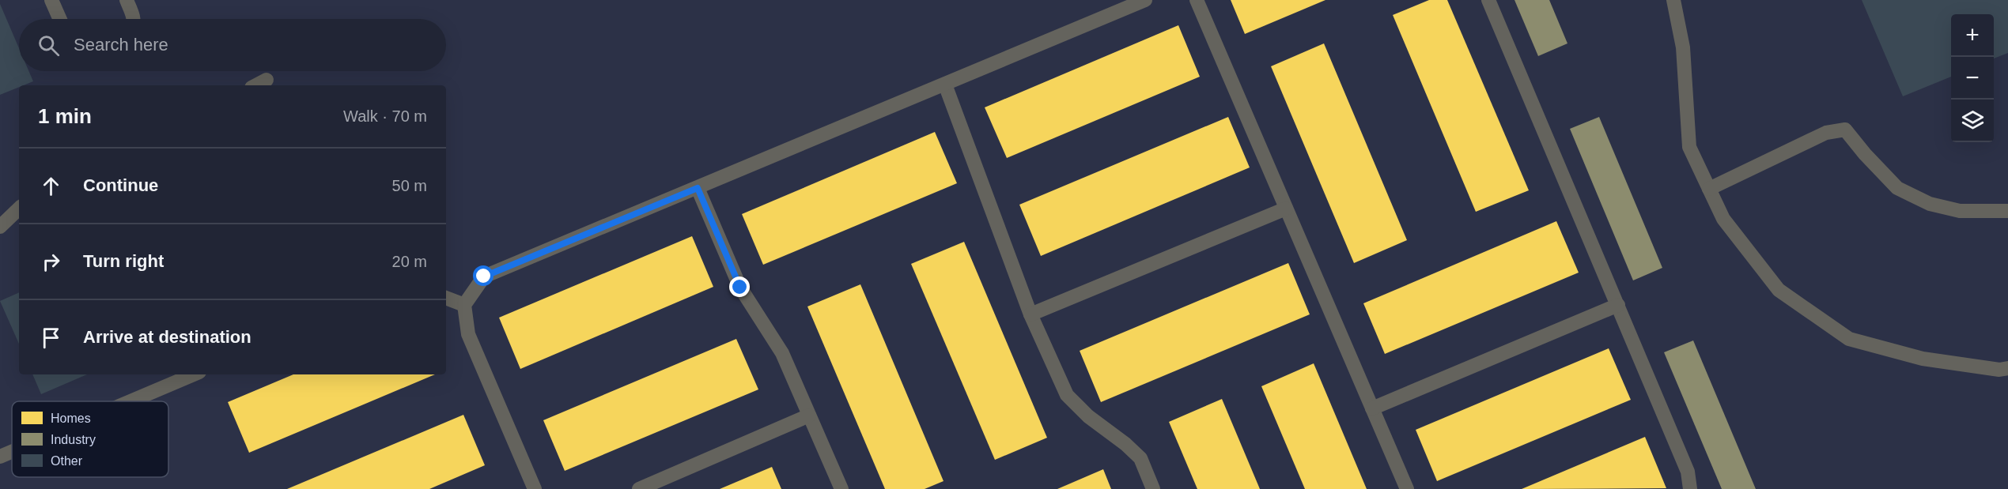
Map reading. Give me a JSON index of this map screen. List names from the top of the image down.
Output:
{
  "legend": ["Homes", "Industry", "Other"],
  "page": {
    "map_buttons": ["+", "−"],
    "search": "Search here",
    "heading": ["1 min", "Walk · 70 m"],
    "list": [
      ["Continue", "50 m"],
      ["Turn right", "20 m"],
      "Arrive at destination"
    ]
  }
}
